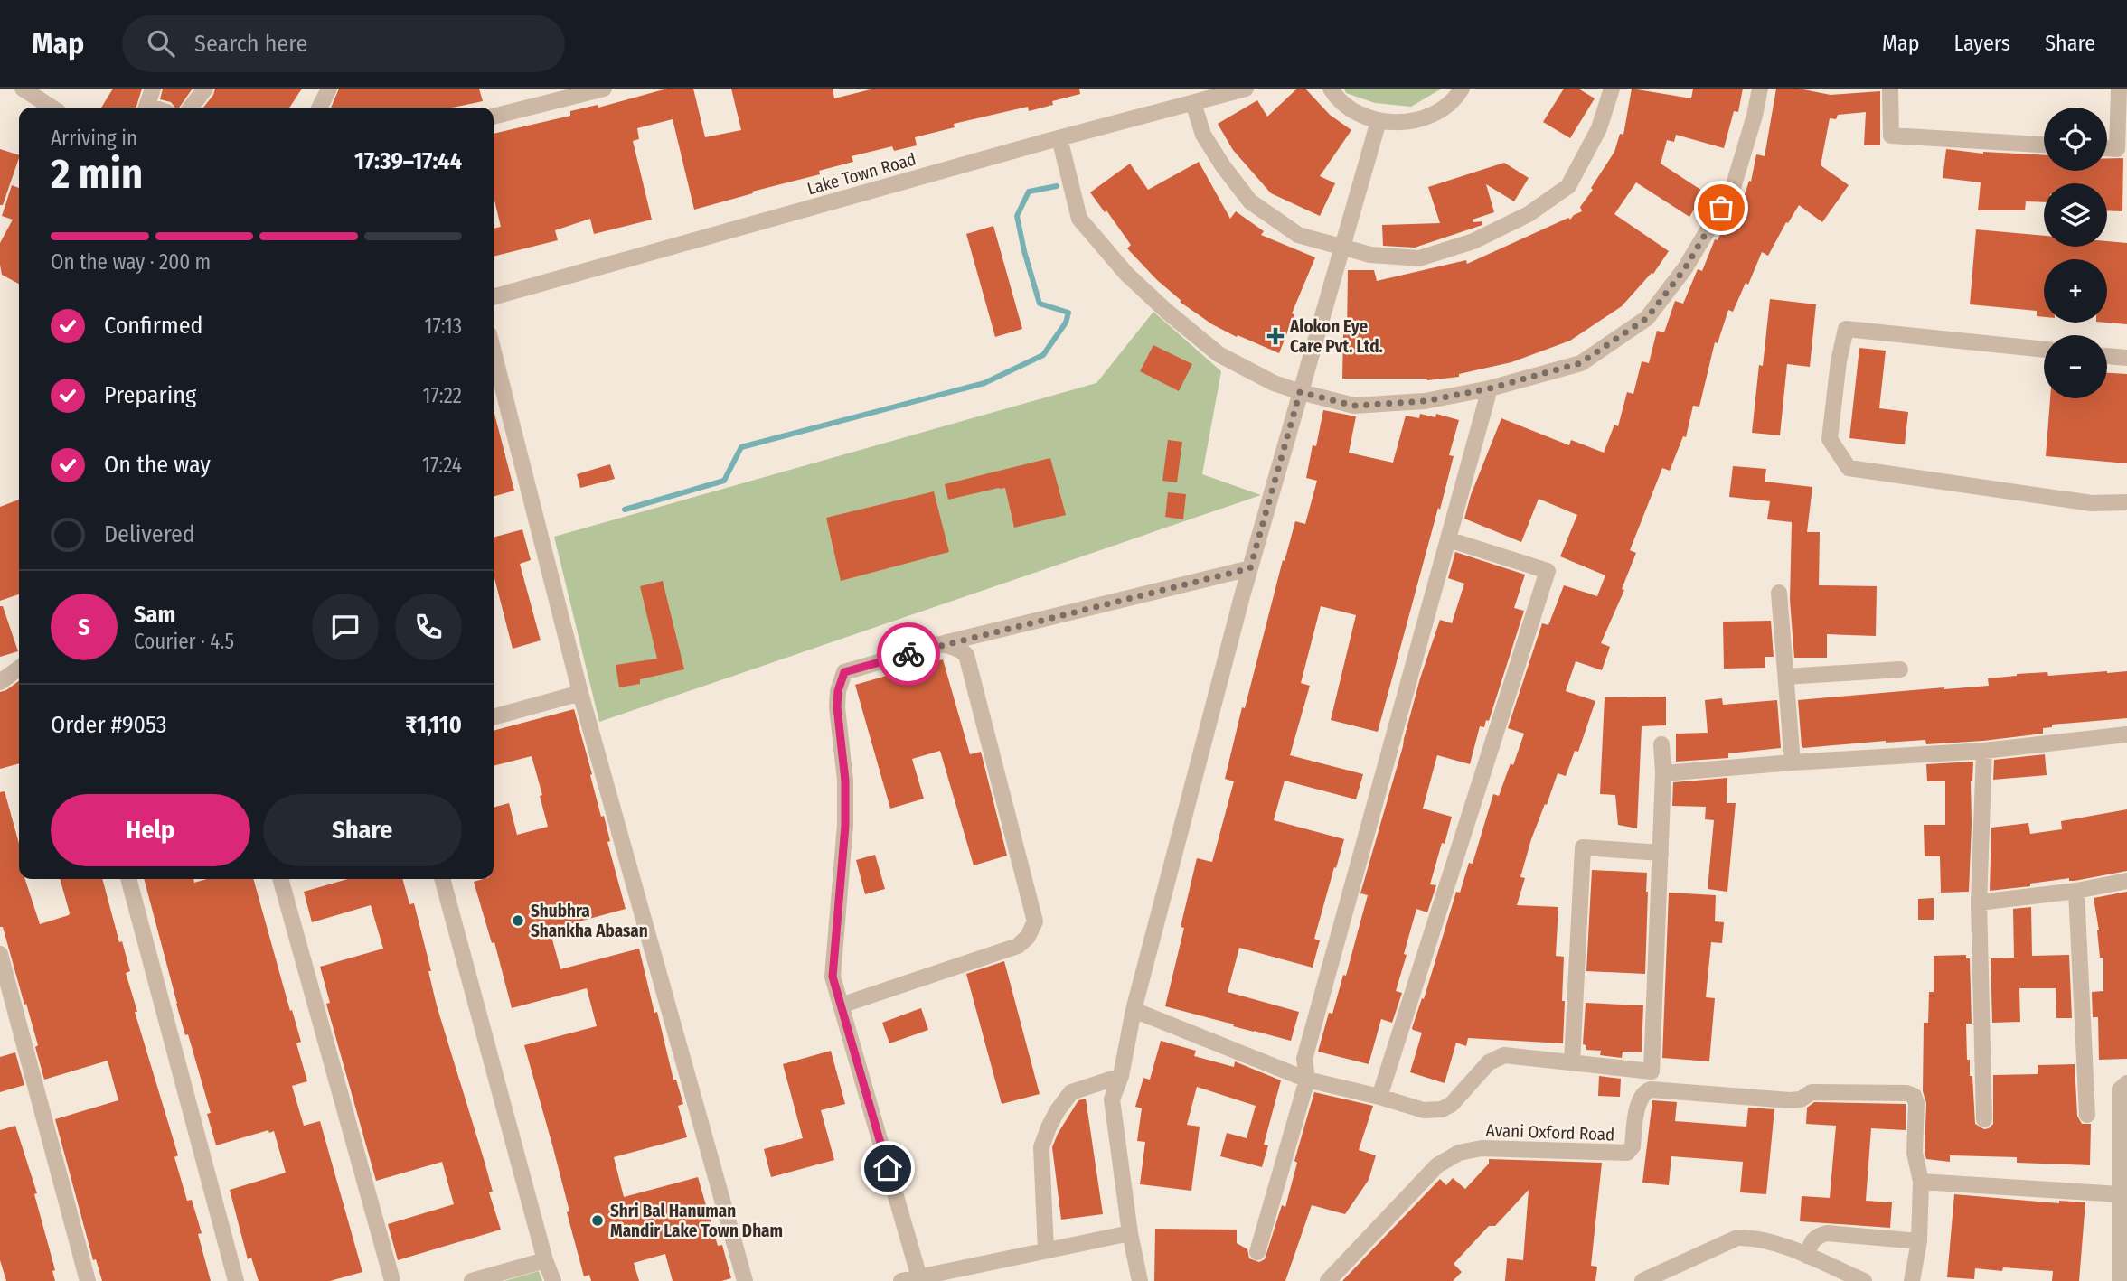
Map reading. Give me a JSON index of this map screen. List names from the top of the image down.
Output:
{
  "streets": {
    "street": ["Lake Town Road", "Avani Oxford Road"]
  },
  "places": {
    "health": ["Alokon Eye Care Pvt. Ltd."],
    "other": ["Shubhra Shankha Abasan", "Shri Bal Hanuman Mandir Lake Town Dham"]
  },
  "page": {
    "header": "Map",
    "search": "Search here",
    "nav": ["Map", "Layers", "Share"],
    "map_buttons": ["+", "−"],
    "heading": ["2 min", "Arriving in", "17:39–17:44"],
    "panel": [
      "Sam",
      "Courier · 4.5",
      "Order #9053",
      "₹1,110"
    ],
    "bar": "On the way · 200 m",
    "list": [
      ["Confirmed", "17:13"],
      ["Preparing", "17:22"],
      ["On the way", "17:24"],
      "Delivered"
    ],
    "round": "S",
    "buttons": ["Help", "Share"]
  }
}
